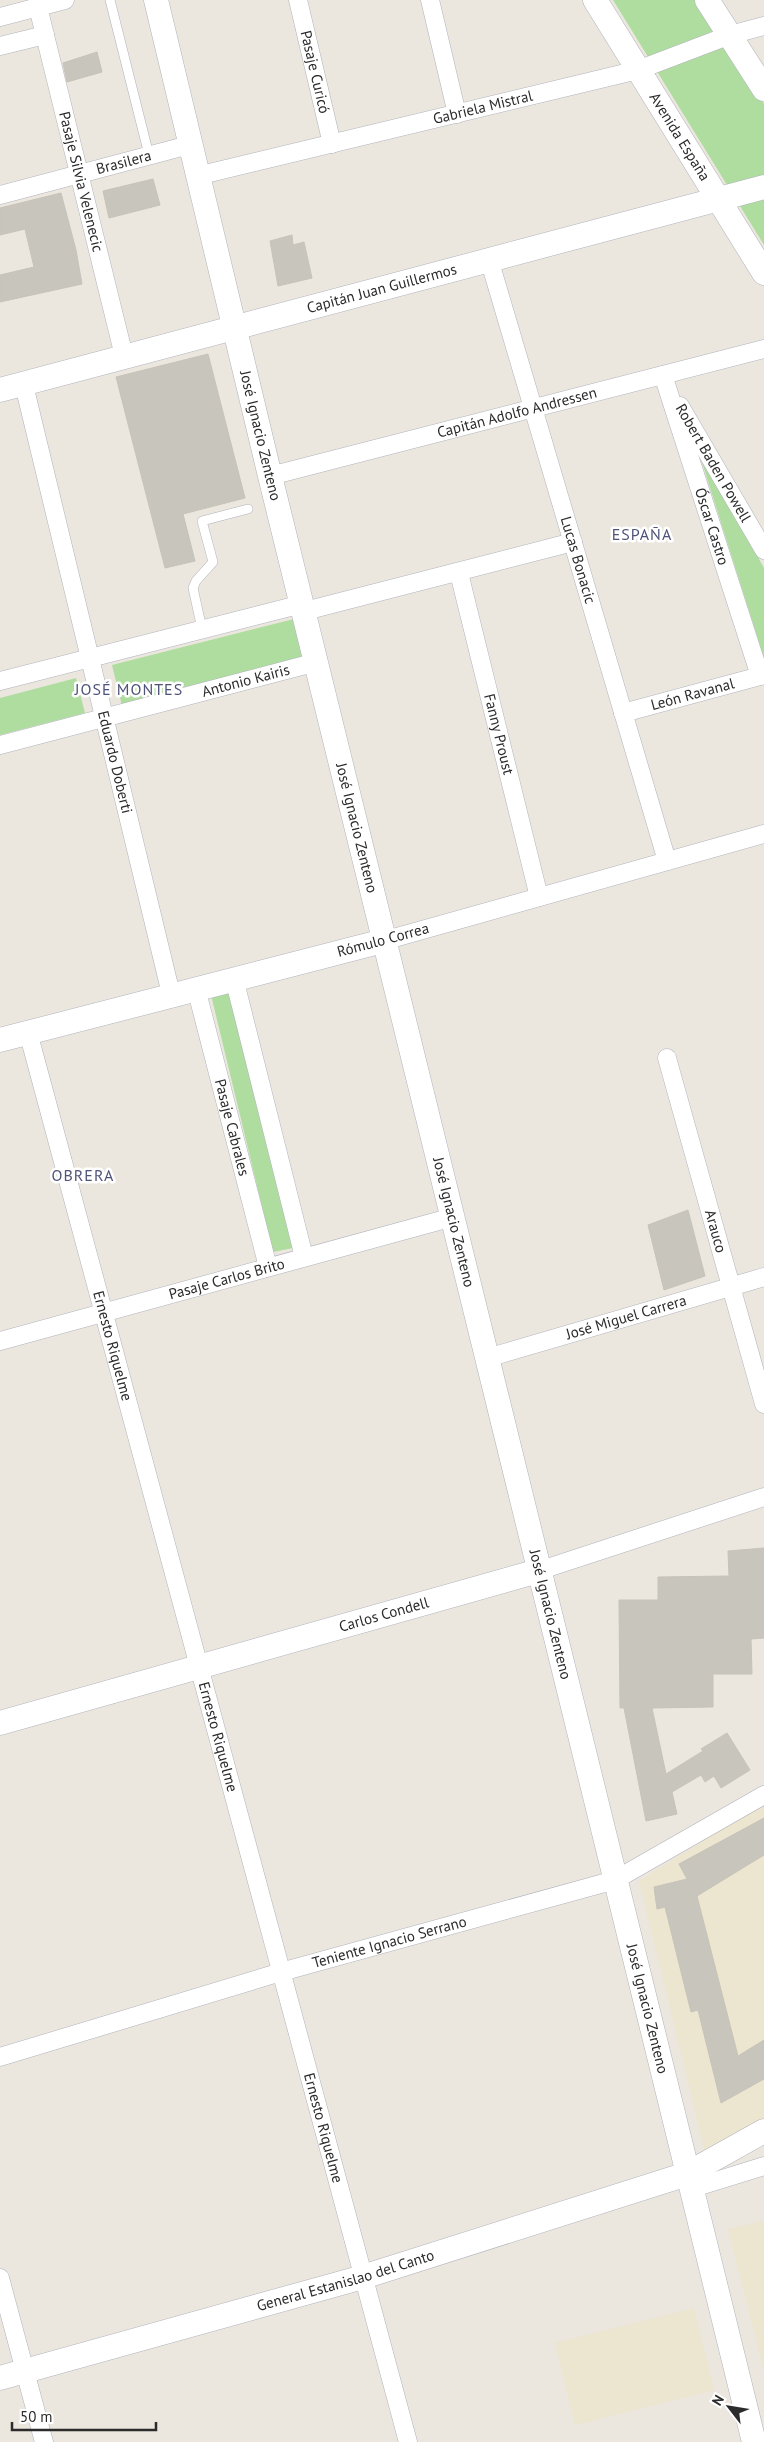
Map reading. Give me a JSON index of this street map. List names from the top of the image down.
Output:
{
  "streets": {
    "street": [
      "Pasaje Curicó",
      "Gabriela Mistral",
      "Avenida España",
      "Brasilera",
      "Pasaje Silvia Velenecic",
      "Capitán Juan Guillermos",
      "Capitán Adolfo Andressen",
      "José Ignacio Zenteno",
      "Robert Baden Powell",
      "Óscar Castro",
      "Lucas Bonacic",
      "Antonio Kairis",
      "León Ravanal",
      "Fanny Proust",
      "Eduardo Doberti",
      "Rómulo Correa",
      "Pasaje Cabrales",
      "Arauco",
      "Pasaje Carlos Brito",
      "José Miguel Carrera",
      "Ernesto Riquelme",
      "Carlos Condell",
      "Teniente Ignacio Serrano",
      "General Estanislao del Canto"
    ]
  },
  "crossings": [
    ["Pasaje Curicó", "Gabriela Mistral"],
    ["Gabriela Mistral", "Avenida España"],
    ["Gabriela Mistral", "José Ignacio Zenteno"],
    ["Avenida España", "Capitán Juan Guillermos"],
    ["Brasilera", "Pasaje Silvia Velenecic"],
    ["Brasilera", "José Ignacio Zenteno"],
    ["Pasaje Silvia Velenecic", "Capitán Juan Guillermos"],
    ["Capitán Juan Guillermos", "José Ignacio Zenteno"],
    ["Capitán Juan Guillermos", "Lucas Bonacic"],
    ["Capitán Juan Guillermos", "Eduardo Doberti"],
    ["Capitán Adolfo Andressen", "José Ignacio Zenteno"],
    ["Capitán Adolfo Andressen", "Robert Baden Powell"],
    ["Capitán Adolfo Andressen", "Óscar Castro"],
    ["Capitán Adolfo Andressen", "Lucas Bonacic"],
    ["José Ignacio Zenteno", "Antonio Kairis"],
    ["José Ignacio Zenteno", "Rómulo Correa"],
    ["José Ignacio Zenteno", "Pasaje Carlos Brito"],
    ["José Ignacio Zenteno", "José Miguel Carrera"],
    ["José Ignacio Zenteno", "Carlos Condell"],
    ["José Ignacio Zenteno", "Teniente Ignacio Serrano"],
    ["José Ignacio Zenteno", "General Estanislao del Canto"],
    ["Robert Baden Powell", "Óscar Castro"],
    ["Óscar Castro", "León Ravanal"],
    ["Lucas Bonacic", "León Ravanal"],
    ["Lucas Bonacic", "Rómulo Correa"],
    ["Antonio Kairis", "Eduardo Doberti"],
    ["Fanny Proust", "Rómulo Correa"],
    ["Eduardo Doberti", "Rómulo Correa"],
    ["Rómulo Correa", "Pasaje Cabrales"],
    ["Rómulo Correa", "Ernesto Riquelme"],
    ["Pasaje Cabrales", "Pasaje Carlos Brito"],
    ["Arauco", "José Miguel Carrera"],
    ["Pasaje Carlos Brito", "Ernesto Riquelme"],
    ["Ernesto Riquelme", "Carlos Condell"],
    ["Ernesto Riquelme", "Teniente Ignacio Serrano"],
    ["Ernesto Riquelme", "General Estanislao del Canto"]
  ],
  "districts": ["ESPAÑA", "JOSÉ MONTES", "OBRERA"],
  "scale_bar": "50 m",
  "north": "top left"
}
